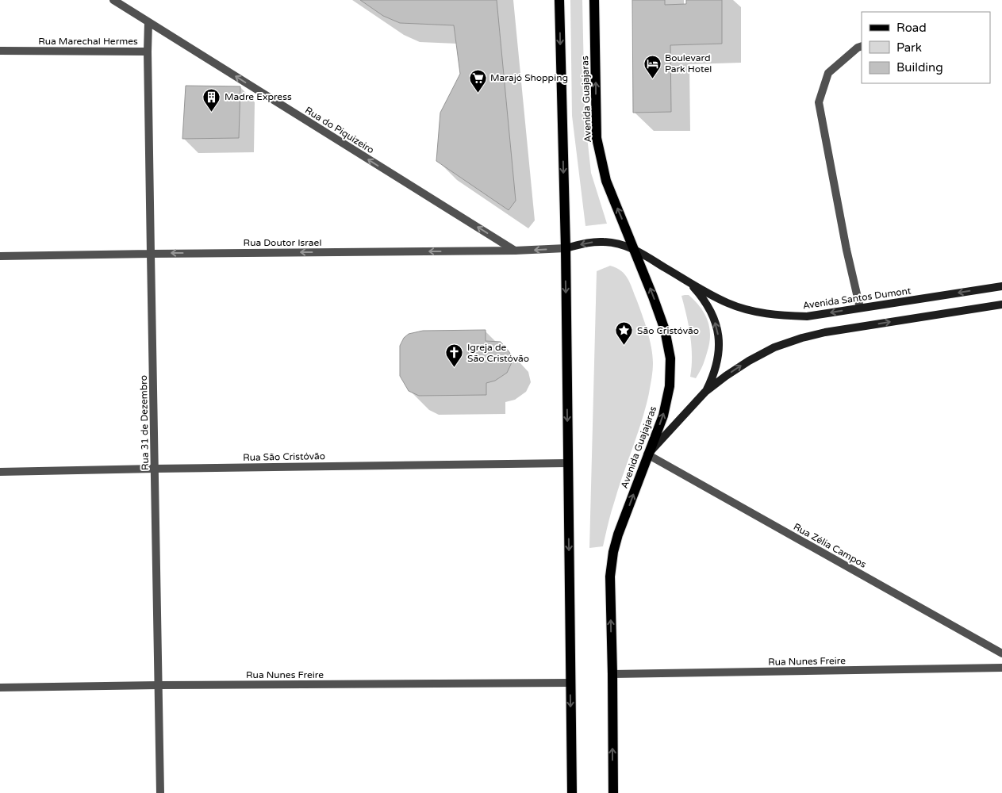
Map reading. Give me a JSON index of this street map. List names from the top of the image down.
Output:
{
  "streets": {
    "main road": ["Avenida Guajajaras", "Avenida Santos Dumont"],
    "street": [
      "Rua Marechal Hermes",
      "Rua do Piquizeiro",
      "Rua Doutor Israel",
      "Rua 31 de Dezembro",
      "Rua São Cristóvão",
      "Rua Zélia Campos",
      "Rua Nunes Freire"
    ]
  },
  "crossings": [
    ["Rua Marechal Hermes", "Rua do Piquizeiro"],
    ["Rua Marechal Hermes", "Rua 31 de Dezembro"],
    ["Avenida Guajajaras", "Avenida Santos Dumont"],
    ["Avenida Guajajaras", "Rua Zélia Campos"],
    ["Avenida Guajajaras", "Rua Nunes Freire"],
    ["Rua do Piquizeiro", "Rua Doutor Israel"],
    ["Rua Doutor Israel", "Avenida Santos Dumont"],
    ["Rua Doutor Israel", "Rua 31 de Dezembro"],
    ["Rua 31 de Dezembro", "Rua São Cristóvão"],
    ["Rua 31 de Dezembro", "Rua Nunes Freire"]
  ],
  "one_way": ["Rua do Piquizeiro", "Rua Doutor Israel"],
  "places": {
    "hotel": ["Boulevard Park Hotel"],
    "supermarket": ["Marajó Shopping"],
    "building": ["Madre Express"],
    "place": ["São Cristóvão"],
    "church": ["Igreja de São Cristóvão"]
  },
  "legend": ["Road", "Park", "Building"]
}
